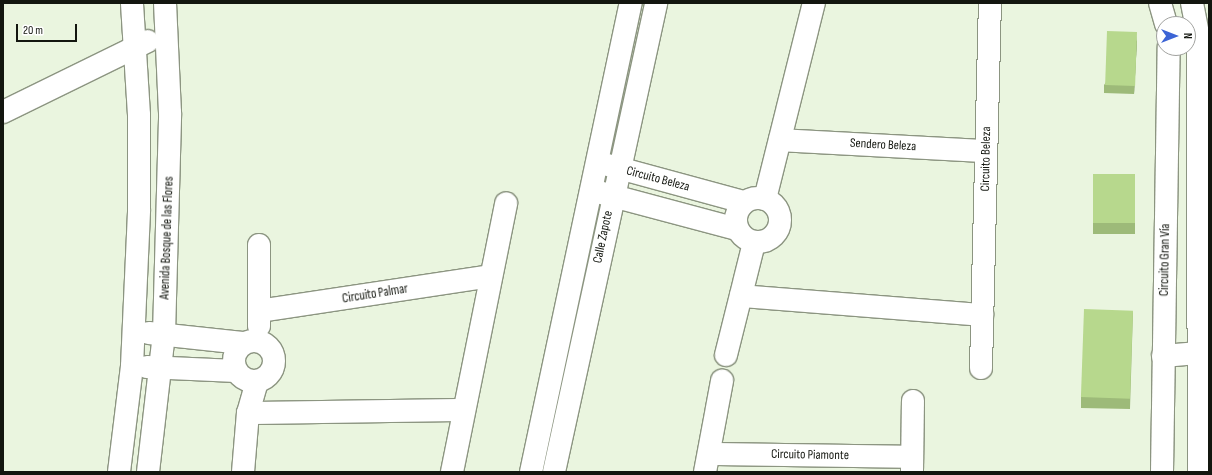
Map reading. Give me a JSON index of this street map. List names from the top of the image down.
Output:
{
  "streets": {
    "street": [
      "Sendero Beleza",
      "Circuito Beleza",
      "Calle Zapote",
      "Avenida Bosque de las Flores",
      "Circuito Gran Vía",
      "Circuito Palmar",
      "Circuito Piamonte"
    ]
  },
  "crossings": [
    ["Sendero Beleza", "Circuito Beleza"],
    ["Circuito Beleza", "Calle Zapote"]
  ],
  "scale_bar": "20 m",
  "north": "right"
}
